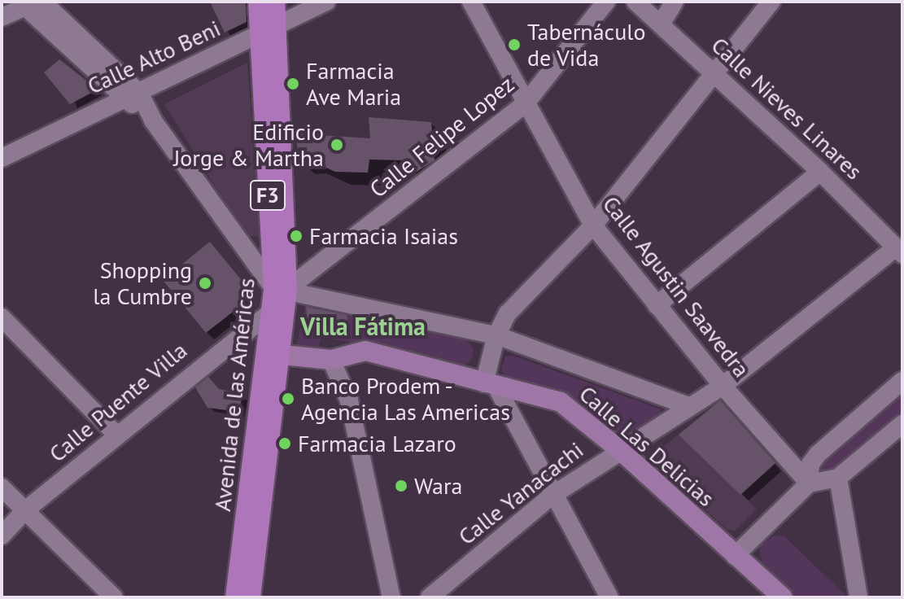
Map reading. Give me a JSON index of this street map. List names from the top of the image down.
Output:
{
  "streets": {
    "main road": ["F3", "Avenida de las Américas"],
    "street": [
      "Calle Alto Beni",
      "Calle Nieves Linares",
      "Calle Felipe Lopez",
      "Calle Agustin Saavedra",
      "Calle Puente Villa",
      "Calle Las Delicias",
      "Calle Yanacachi"
    ]
  },
  "crossings": [
    ["Calle Alto Beni", "Avenida de las Américas"],
    ["Calle Nieves Linares", "Calle Yanacachi"],
    ["Calle Felipe Lopez", "Calle Agustin Saavedra"],
    ["Calle Felipe Lopez", "Avenida de las Américas"],
    ["Calle Felipe Lopez", "Calle Las Delicias"],
    ["Calle Agustin Saavedra", "Calle Yanacachi"],
    ["Avenida de las Américas", "Calle Puente Villa"],
    ["Avenida de las Américas", "Calle Las Delicias"],
    ["Calle Las Delicias", "Calle Yanacachi"]
  ],
  "districts": ["Villa Fátima"],
  "places": [
    "Tabernáculo de Vida",
    "Farmacia Ave Maria",
    "Edificio Jorge & Martha",
    "Farmacia Isaias",
    "Shopping la Cumbre",
    "Banco Prodem - Agencia Las Americas",
    "Farmacia Lazaro",
    "Wara"
  ]
}
